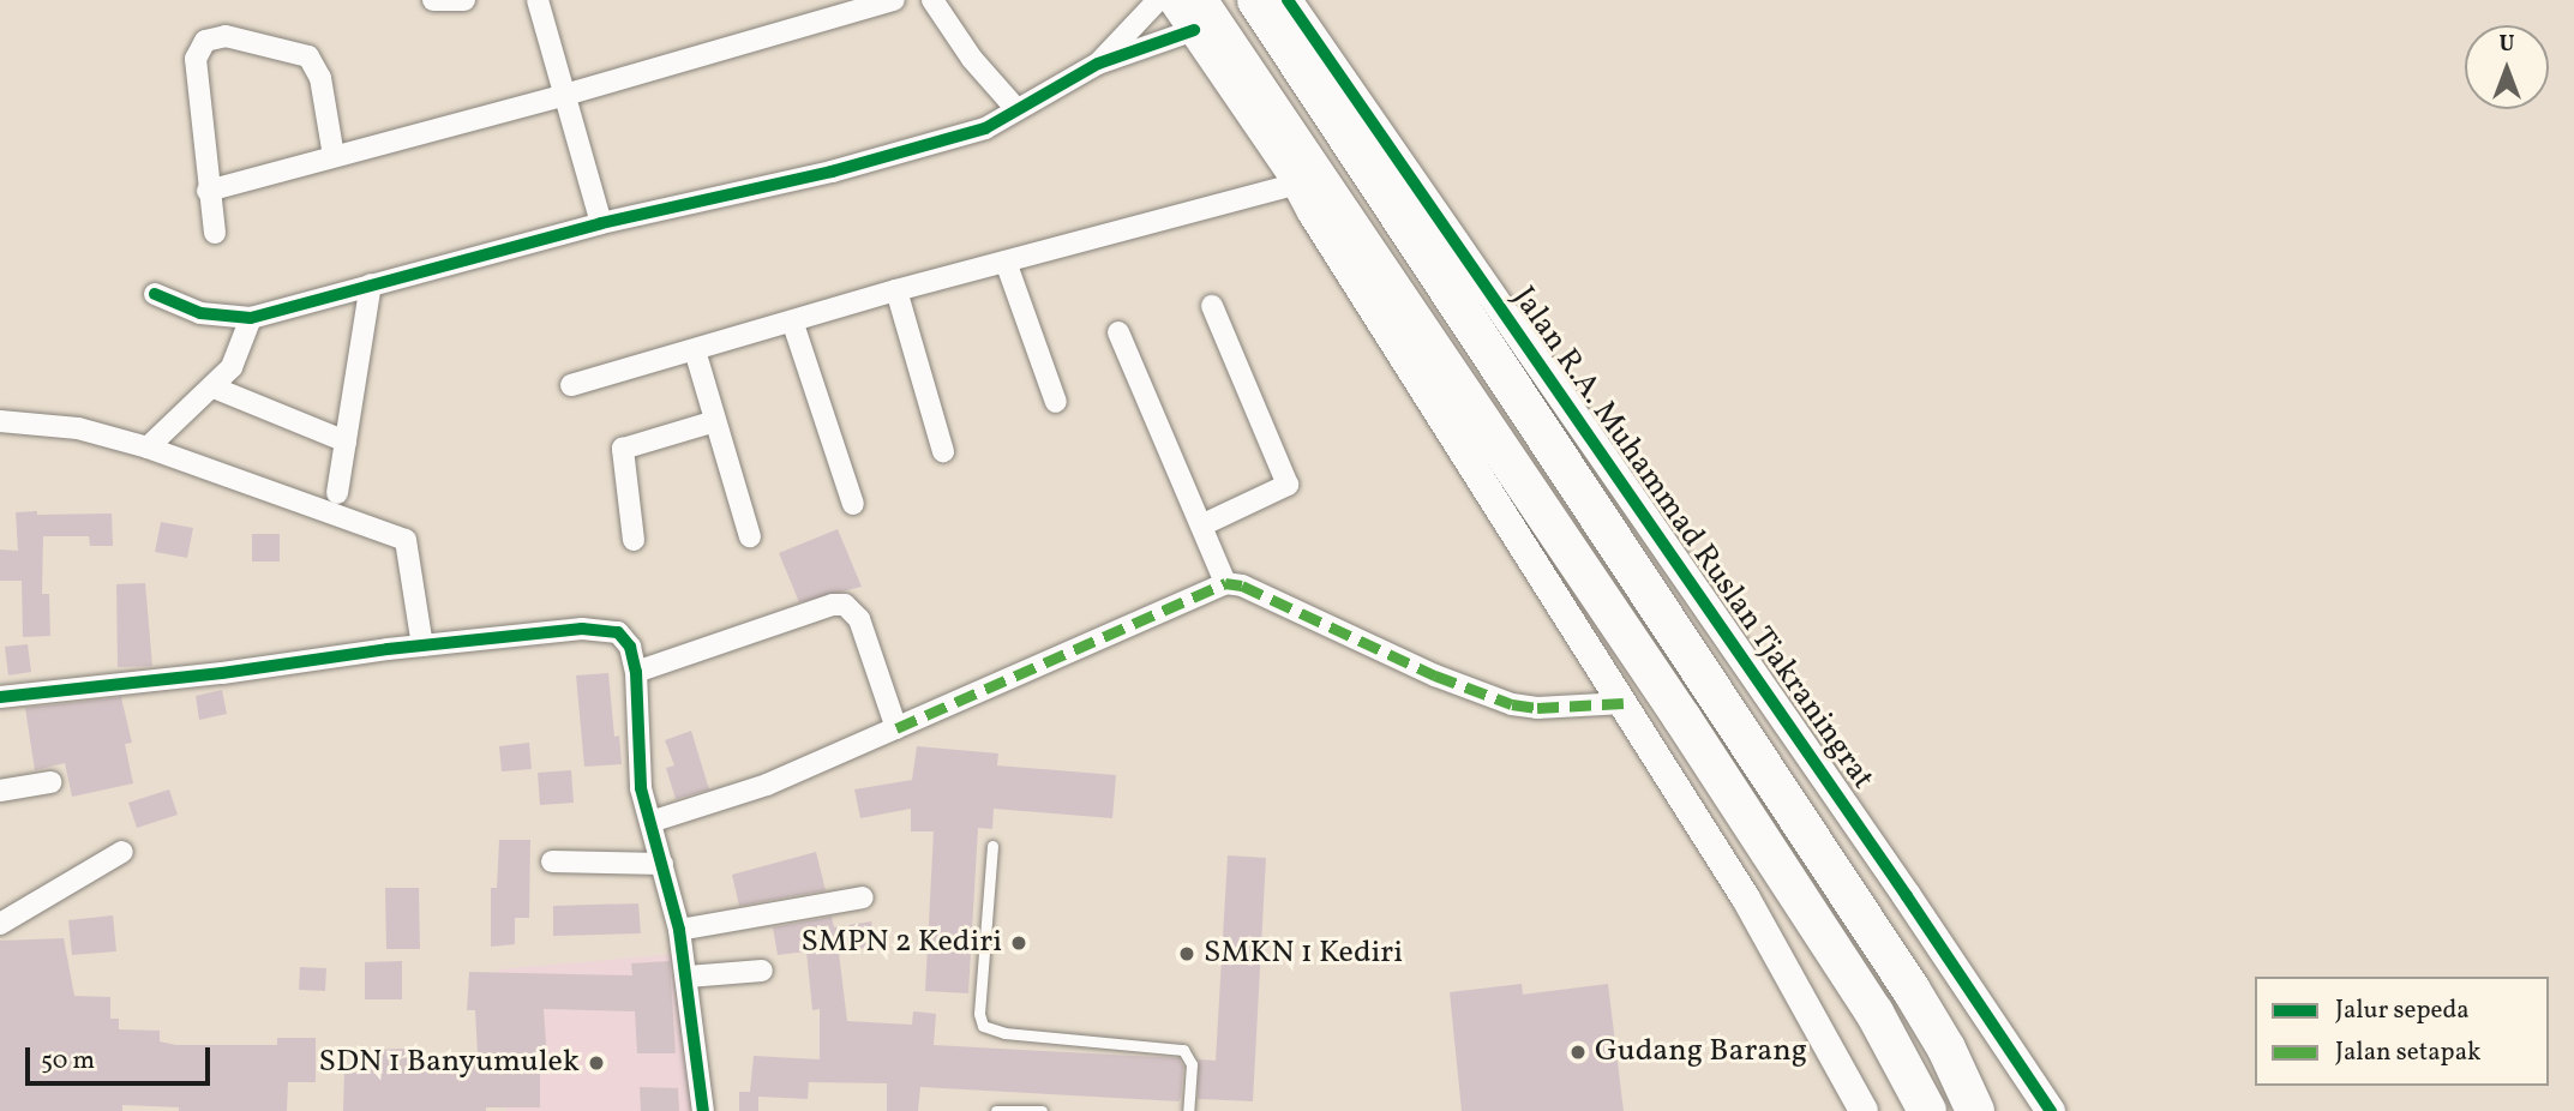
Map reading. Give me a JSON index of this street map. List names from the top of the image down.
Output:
{
  "streets": {
    "highway": ["Jalan R.A. Muhammad Ruslan Tjakraningrat"]
  },
  "places": [
    "SMPN 2 Kediri",
    "SMKN 1 Kediri",
    "Gudang Barang",
    "SDN 1 Banyumulek"
  ],
  "legend": ["Jalur sepeda", "Jalan setapak"],
  "scale_bar": "50 m",
  "north": "top"
}
